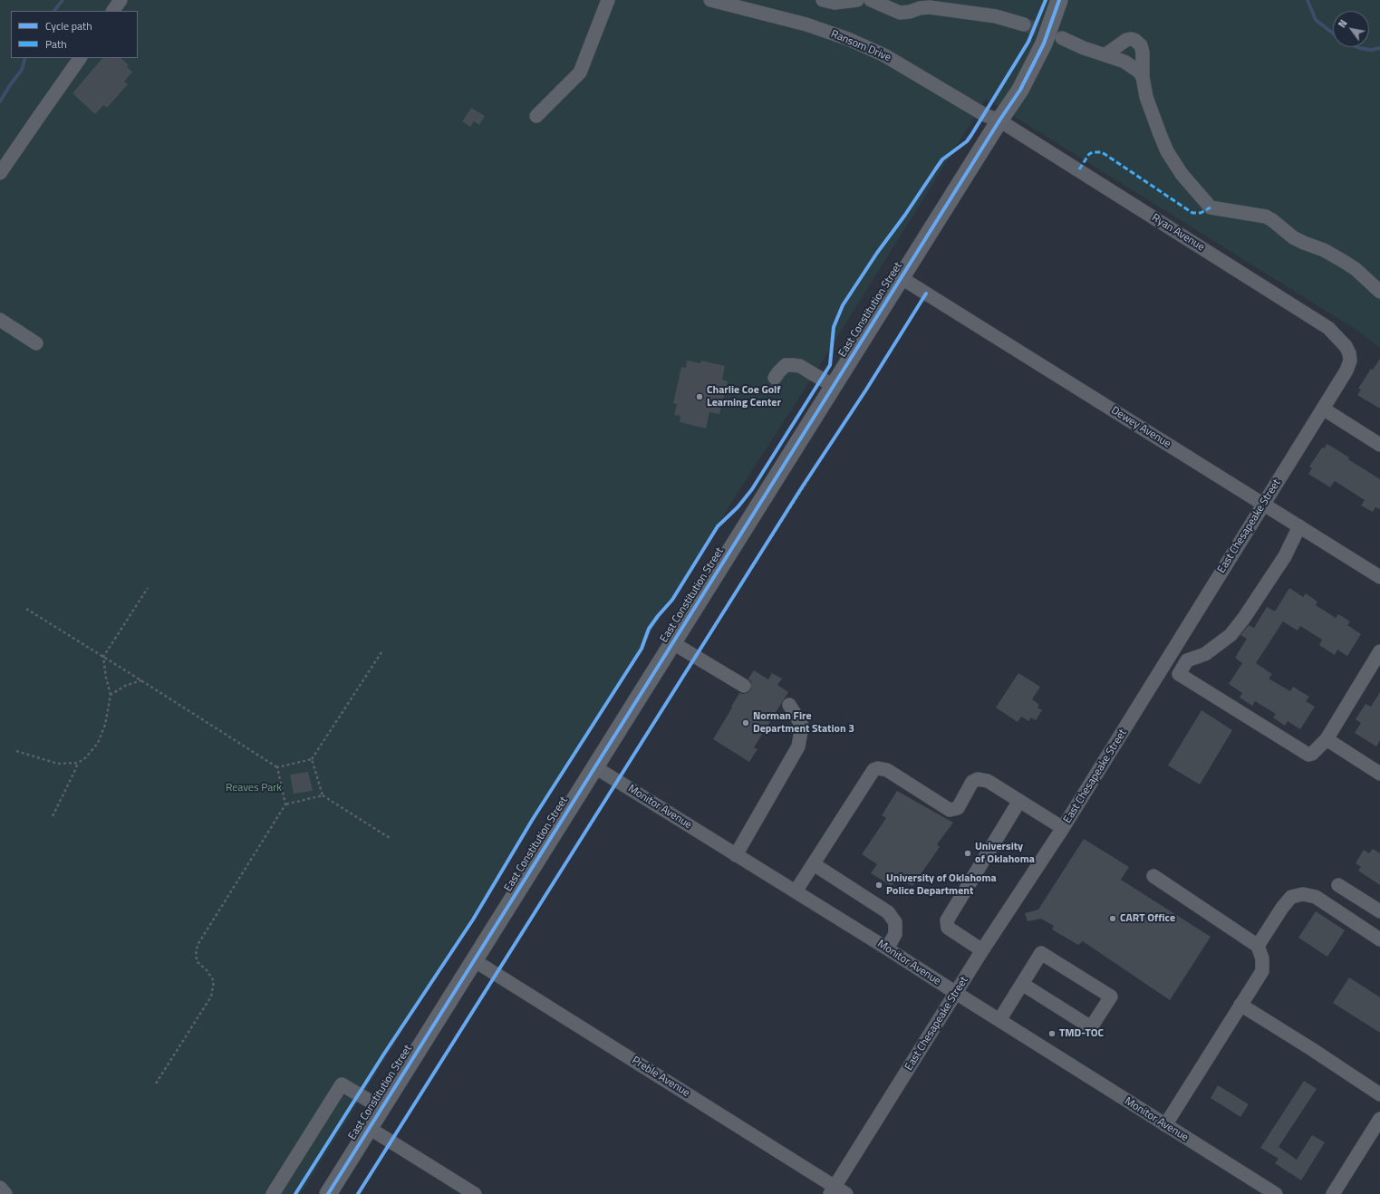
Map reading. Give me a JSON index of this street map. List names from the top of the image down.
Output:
{
  "streets": {
    "main road": ["East Constitution Street"],
    "street": [
      "Ransom Drive",
      "Ryan Avenue",
      "Dewey Avenue",
      "East Chesapeake Street",
      "Monitor Avenue",
      "Preble Avenue"
    ]
  },
  "crossings": [
    ["Ransom Drive", "Ryan Avenue"],
    ["Ransom Drive", "East Constitution Street"],
    ["Ryan Avenue", "East Constitution Street"],
    ["Ryan Avenue", "East Chesapeake Street"],
    ["East Constitution Street", "Dewey Avenue"],
    ["East Constitution Street", "Monitor Avenue"],
    ["East Constitution Street", "Preble Avenue"],
    ["Dewey Avenue", "East Chesapeake Street"],
    ["East Chesapeake Street", "Monitor Avenue"],
    ["East Chesapeake Street", "Preble Avenue"]
  ],
  "parks": ["Reaves Park"],
  "places": [
    "Charlie Coe Golf Learning Center",
    "Norman Fire Department Station 3",
    "University of Oklahoma",
    "University of Oklahoma Police Department",
    "CART Office",
    "TMD-TOC"
  ],
  "legend": ["Cycle path", "Path"],
  "north": "top left"
}
